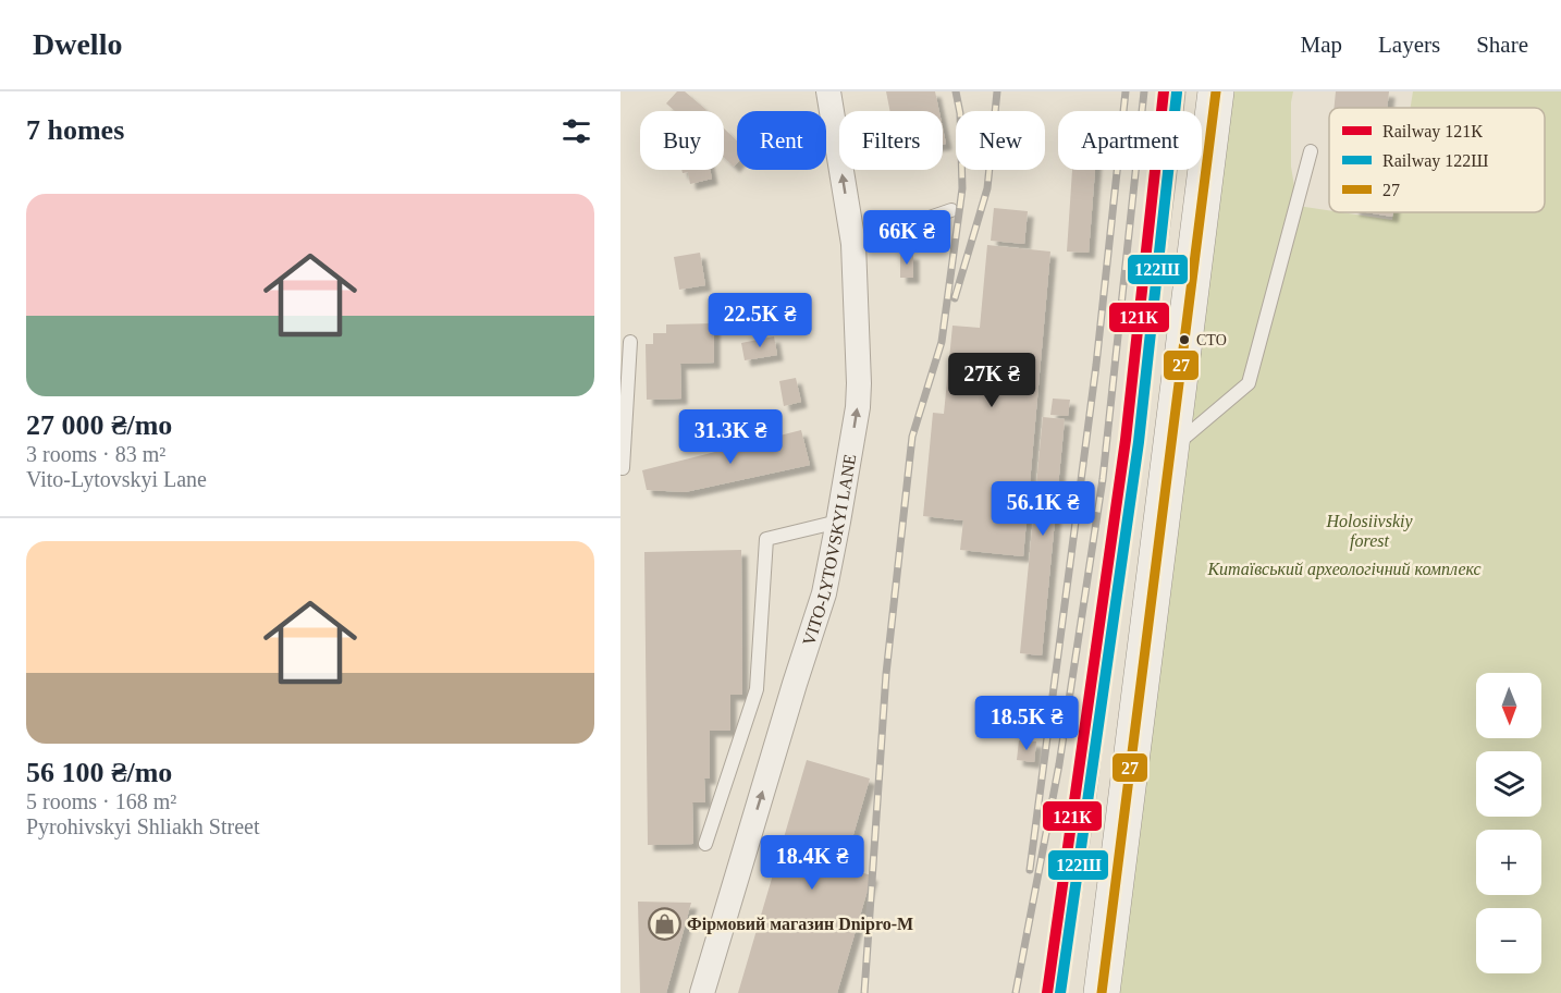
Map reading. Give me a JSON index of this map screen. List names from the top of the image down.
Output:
{
  "streets": {
    "street": ["VITO-LYTOVSKYI LANE"]
  },
  "one_way": ["VITO-LYTOVSKYI LANE"],
  "parks": ["Holosiivskiy forest", "Китаївський археологічний комплекс"],
  "places": {
    "other": ["СТО"],
    "shop": ["Фірмовий магазин Dnipro-M"]
  },
  "lines": ["rail line 121К", "transit line 27", "rail line 122Ш"],
  "legend": ["Railway 121К", "Railway 122Ш", "27"],
  "north": "bottom",
  "page": {
    "header": "Dwello",
    "nav": ["Map", "Layers", "Share"],
    "heading": "7 homes",
    "chip": [
      "Buy",
      "Rent",
      "Filters",
      "New",
      "Apartment"
    ],
    "list": [
      {
        "name": "27 000 ₴/mo",
        "note": "3 rooms · 83 m² · Vito-Lytovskyi Lane"
      },
      {
        "name": "56 100 ₴/mo",
        "note": "5 rooms · 168 m² · Pyrohivskyi Shliakh Street"
      }
    ],
    "price": [
      "66K ₴",
      "22.5K ₴",
      "27K ₴",
      "31.3K ₴",
      "56.1K ₴",
      "18.5K ₴",
      "18.4K ₴"
    ],
    "map_buttons": ["+", "−"]
  }
}
